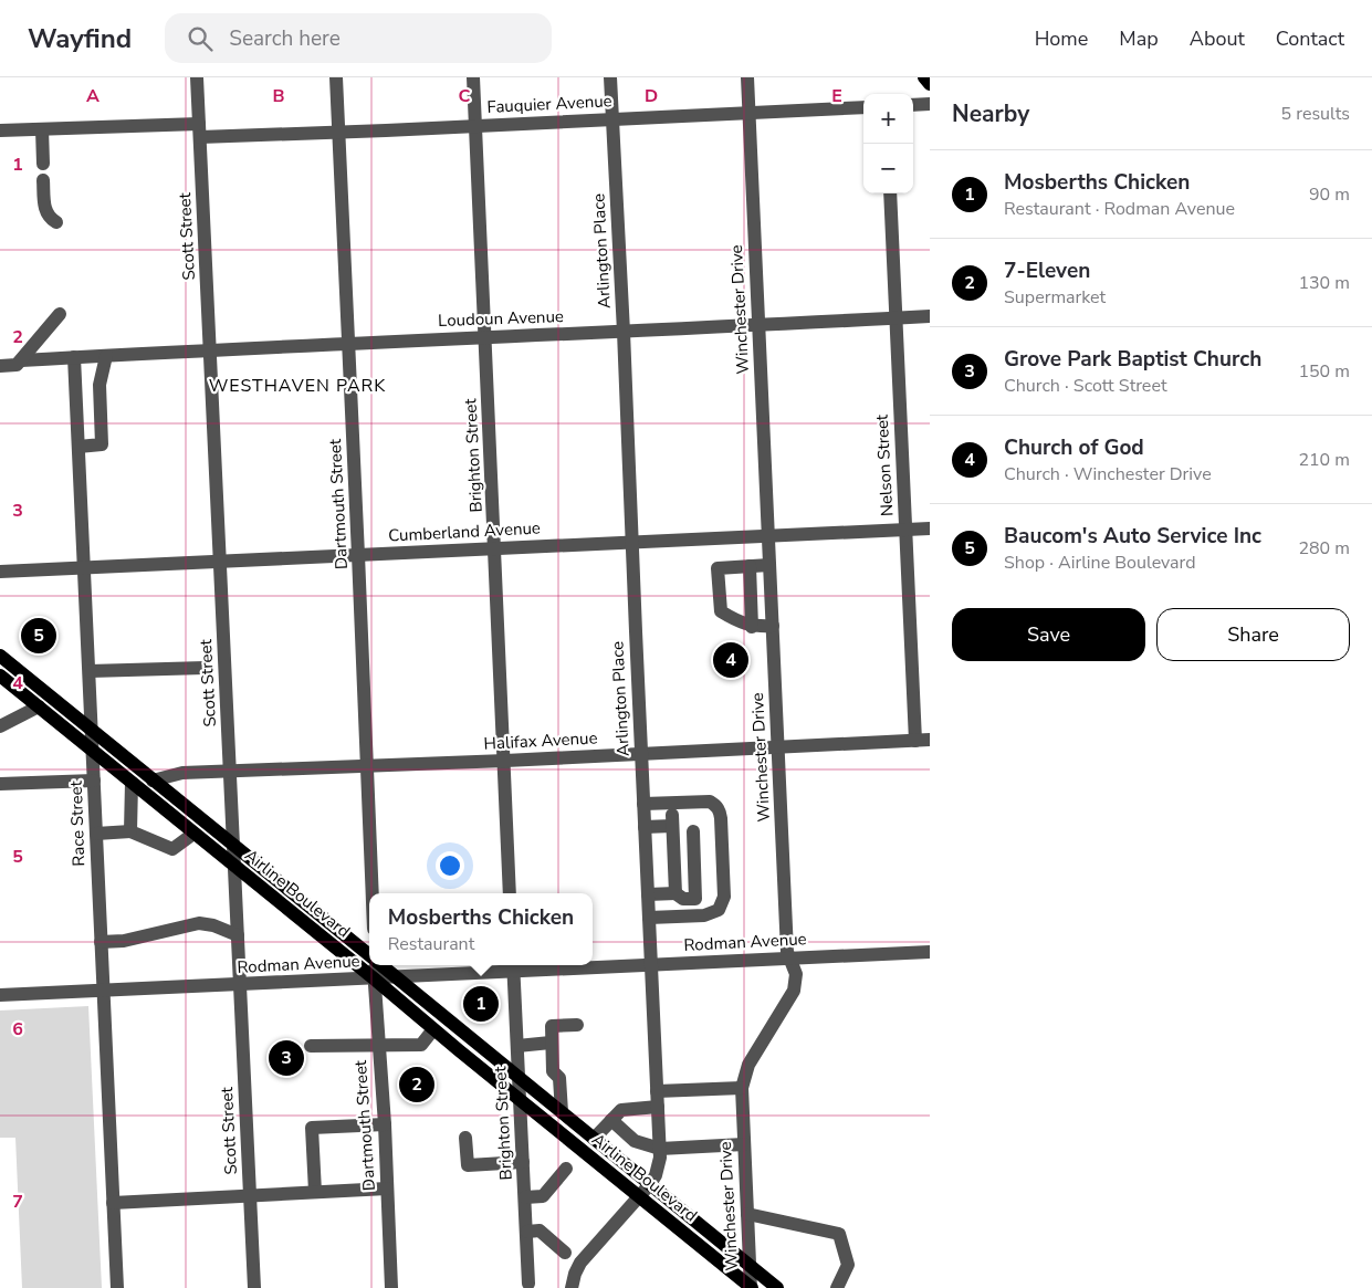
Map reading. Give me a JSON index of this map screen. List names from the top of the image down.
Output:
{
  "streets": {
    "main road": ["Airline Boulevard"],
    "street": [
      "Fauquier Avenue",
      "Scott Street",
      "Arlington Place",
      "Winchester Drive",
      "Loudoun Avenue",
      "Brighton Street",
      "Nelson Street",
      "Dartmouth Street",
      "Cumberland Avenue",
      "Halifax Avenue",
      "Race Street",
      "Rodman Avenue"
    ]
  },
  "crossings": [
    ["Fauquier Avenue", "Scott Street"],
    ["Fauquier Avenue", "Arlington Place"],
    ["Fauquier Avenue", "Winchester Drive"],
    ["Fauquier Avenue", "Brighton Street"],
    ["Fauquier Avenue", "Dartmouth Street"],
    ["Scott Street", "Loudoun Avenue"],
    ["Scott Street", "Cumberland Avenue"],
    ["Scott Street", "Halifax Avenue"],
    ["Scott Street", "Airline Boulevard"],
    ["Scott Street", "Rodman Avenue"],
    ["Arlington Place", "Loudoun Avenue"],
    ["Arlington Place", "Cumberland Avenue"],
    ["Arlington Place", "Halifax Avenue"],
    ["Arlington Place", "Airline Boulevard"],
    ["Arlington Place", "Rodman Avenue"],
    ["Winchester Drive", "Loudoun Avenue"],
    ["Winchester Drive", "Cumberland Avenue"],
    ["Winchester Drive", "Halifax Avenue"],
    ["Winchester Drive", "Airline Boulevard"],
    ["Winchester Drive", "Rodman Avenue"],
    ["Loudoun Avenue", "Brighton Street"],
    ["Loudoun Avenue", "Nelson Street"],
    ["Loudoun Avenue", "Dartmouth Street"],
    ["Loudoun Avenue", "Race Street"],
    ["Brighton Street", "Cumberland Avenue"],
    ["Brighton Street", "Halifax Avenue"],
    ["Brighton Street", "Airline Boulevard"],
    ["Brighton Street", "Rodman Avenue"],
    ["Nelson Street", "Cumberland Avenue"],
    ["Nelson Street", "Halifax Avenue"],
    ["Dartmouth Street", "Cumberland Avenue"],
    ["Dartmouth Street", "Halifax Avenue"],
    ["Dartmouth Street", "Airline Boulevard"],
    ["Dartmouth Street", "Rodman Avenue"],
    ["Cumberland Avenue", "Race Street"],
    ["Halifax Avenue", "Airline Boulevard"],
    ["Race Street", "Airline Boulevard"],
    ["Race Street", "Rodman Avenue"],
    ["Airline Boulevard", "Rodman Avenue"]
  ],
  "districts": ["WESTHAVEN PARK"],
  "page": {
    "header": "Wayfind",
    "search": "Search here",
    "nav": [
      "Home",
      "Map",
      "About",
      "Contact"
    ],
    "heading": ["Nearby", "5 results"],
    "map_buttons": ["+", "−"],
    "list": [
      {
        "mark": "1",
        "name": "Mosberths Chicken",
        "note": "Restaurant · Rodman Avenue",
        "value": "90 m"
      },
      {
        "mark": "2",
        "name": "7-Eleven",
        "note": "Supermarket",
        "value": "130 m"
      },
      {
        "mark": "3",
        "name": "Grove Park Baptist Church",
        "note": "Church · Scott Street",
        "value": "150 m"
      },
      {
        "mark": "4",
        "name": "Church of God",
        "note": "Church · Winchester Drive",
        "value": "210 m"
      },
      {
        "mark": "5",
        "name": "Baucom's Auto Service Inc",
        "note": "Shop · Airline Boulevard",
        "value": "280 m"
      }
    ],
    "buttons": ["Save", "Share"],
    "pins": [
      "5",
      "4",
      "1",
      "3",
      "2"
    ],
    "popup": ["Mosberths Chicken", "Restaurant"]
  },
  "grid": {
    "columns": [
      "A",
      "B",
      "C",
      "D",
      "E"
    ],
    "rows": [
      "1",
      "2",
      "3",
      "4",
      "5",
      "6",
      "7"
    ]
  }
}
